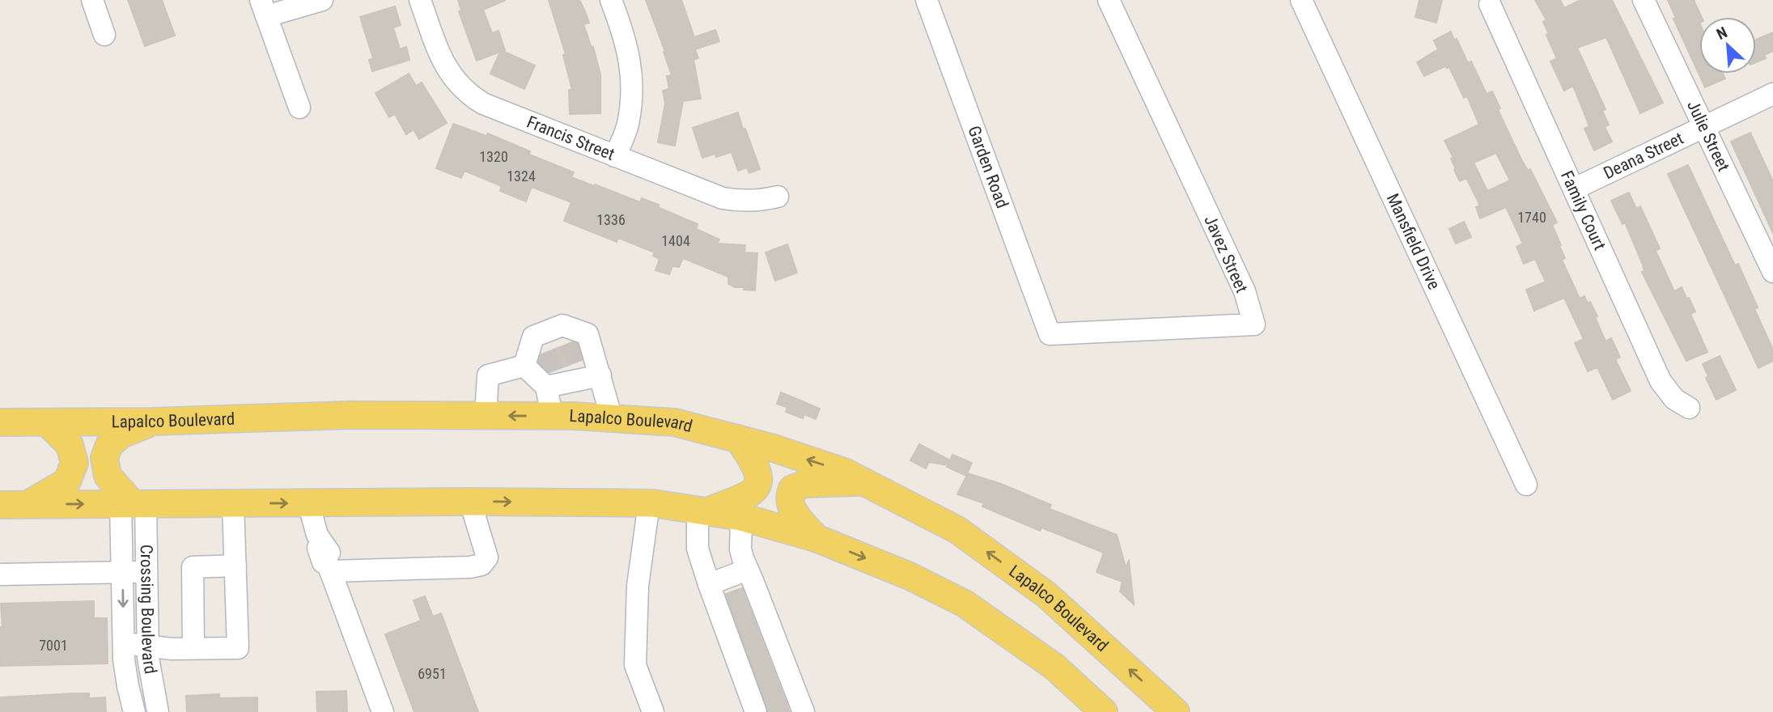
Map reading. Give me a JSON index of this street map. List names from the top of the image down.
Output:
{
  "streets": {
    "main road": ["Lapalco Boulevard"],
    "street": [
      "Julie Street",
      "Francis Street",
      "Deana Street",
      "Garden Road",
      "Family Court",
      "Mansfield Drive",
      "Javez Street",
      "Crossing Boulevard"
    ]
  },
  "crossings": [
    ["Julie Street", "Deana Street"],
    ["Deana Street", "Family Court"],
    ["Garden Road", "Javez Street"]
  ],
  "house_numbers": [
    "1320",
    "1324",
    "1740",
    "1336",
    "1404",
    "7001",
    "6951"
  ],
  "north": "top left"
}
